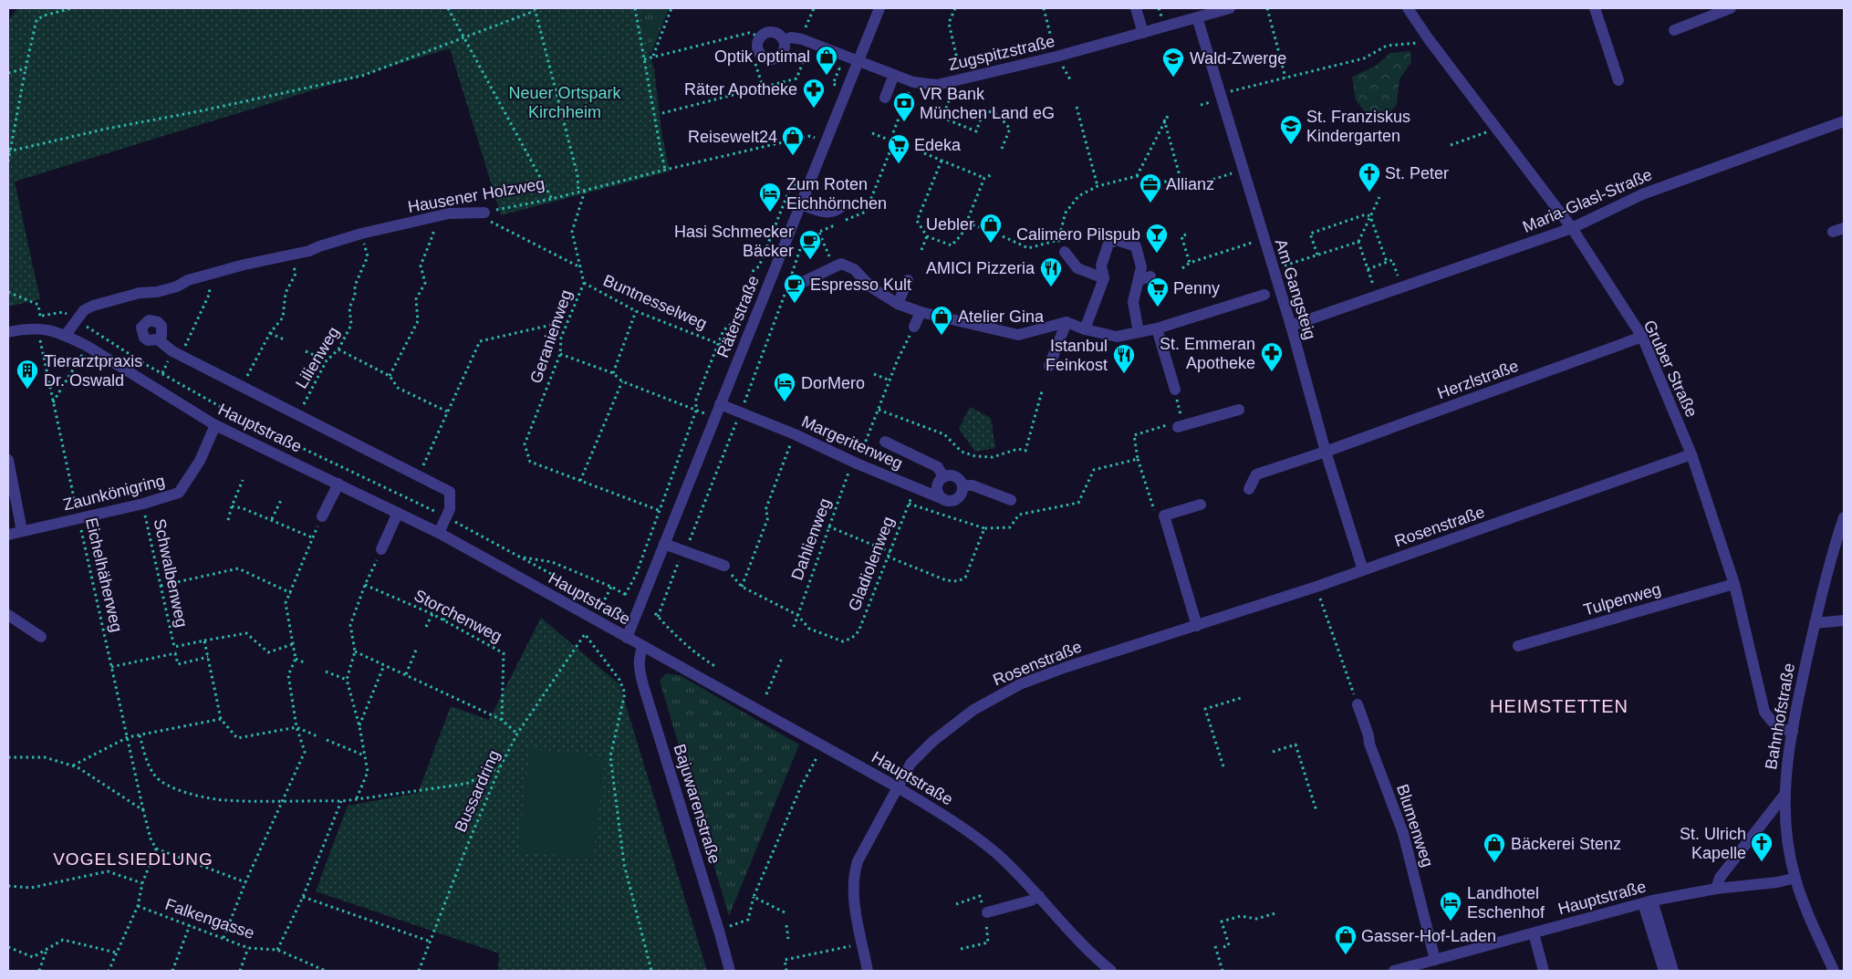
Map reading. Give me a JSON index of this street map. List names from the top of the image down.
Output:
{
  "streets": {
    "street": [
      "Zugspitzstraße",
      "Hausener Holzweg",
      "Maria-Glasl-Straße",
      "Am Gangsteig",
      "Räterstraße",
      "Gruber Straße",
      "Herzlstraße",
      "Hauptstraße",
      "Margeritenweg",
      "Zaunkönigring",
      "Rosenstraße",
      "Tulpenweg",
      "Bahnhofstraße",
      "Bajuwarenstraße",
      "Blumenweg"
    ],
    "path": [
      "Buntnesselweg",
      "Geranienweg",
      "Lilienweg",
      "Dahlienweg",
      "Gladiolenweg",
      "Schwalbenweg",
      "Eichelhäherweg",
      "Storchenweg",
      "Bussardring",
      "Falkengasse"
    ]
  },
  "crossings": [
    ["Zugspitzstraße", "Am Gangsteig"],
    ["Zugspitzstraße", "Räterstraße"],
    ["Hausener Holzweg", "Räterstraße"],
    ["Hausener Holzweg", "Geranienweg"],
    ["Hausener Holzweg", "Lilienweg"],
    ["Hausener Holzweg", "Hauptstraße"],
    ["Maria-Glasl-Straße", "Am Gangsteig"],
    ["Maria-Glasl-Straße", "Gruber Straße"],
    ["Am Gangsteig", "Herzlstraße"],
    ["Am Gangsteig", "Rosenstraße"],
    ["Buntnesselweg", "Räterstraße"],
    ["Buntnesselweg", "Geranienweg"],
    ["Räterstraße", "Hauptstraße"],
    ["Räterstraße", "Margeritenweg"],
    ["Gruber Straße", "Herzlstraße"],
    ["Gruber Straße", "Rosenstraße"],
    ["Gruber Straße", "Tulpenweg"],
    ["Gruber Straße", "Bahnhofstraße"],
    ["Hauptstraße", "Zaunkönigring"],
    ["Hauptstraße", "Rosenstraße"],
    ["Hauptstraße", "Bahnhofstraße"],
    ["Hauptstraße", "Bajuwarenstraße"],
    ["Hauptstraße", "Blumenweg"],
    ["Margeritenweg", "Dahlienweg"],
    ["Margeritenweg", "Gladiolenweg"],
    ["Zaunkönigring", "Schwalbenweg"],
    ["Zaunkönigring", "Eichelhäherweg"],
    ["Dahlienweg", "Gladiolenweg"]
  ],
  "districts": ["HEIMSTETTEN", "VOGELSIEDLUNG"],
  "parks": ["Neuer Ortspark Kirchheim"],
  "places": {
    "shop": [
      "Optik optimal",
      "Reisewelt24",
      "Uebler",
      "Atelier Gina",
      "Bäckerei Stenz",
      "Gasser-Hof-Laden"
    ],
    "school or university": ["Wald-Zwerge", "St. Franziskus Kindergarten"],
    "pharmacy": ["Räter Apotheke", "St. Emmeran Apotheke"],
    "bank": ["VR Bank München Land eG"],
    "supermarket": ["Edeka", "Penny"],
    "church": ["St. Peter", "St. Ulrich Kapelle"],
    "office": ["Allianz"],
    "hotel": ["Zum Roten Eichhörnchen", "DorMero", "Landhotel Eschenhof"],
    "bar": ["Calimero Pilspub"],
    "cafe": ["Hasi Schmecker Bäcker", "Espresso Kult"],
    "restaurant": ["AMICI Pizzeria", "Istanbul Feinkost"],
    "building": ["Tierarztpraxis Dr. Oswald"]
  }
}
